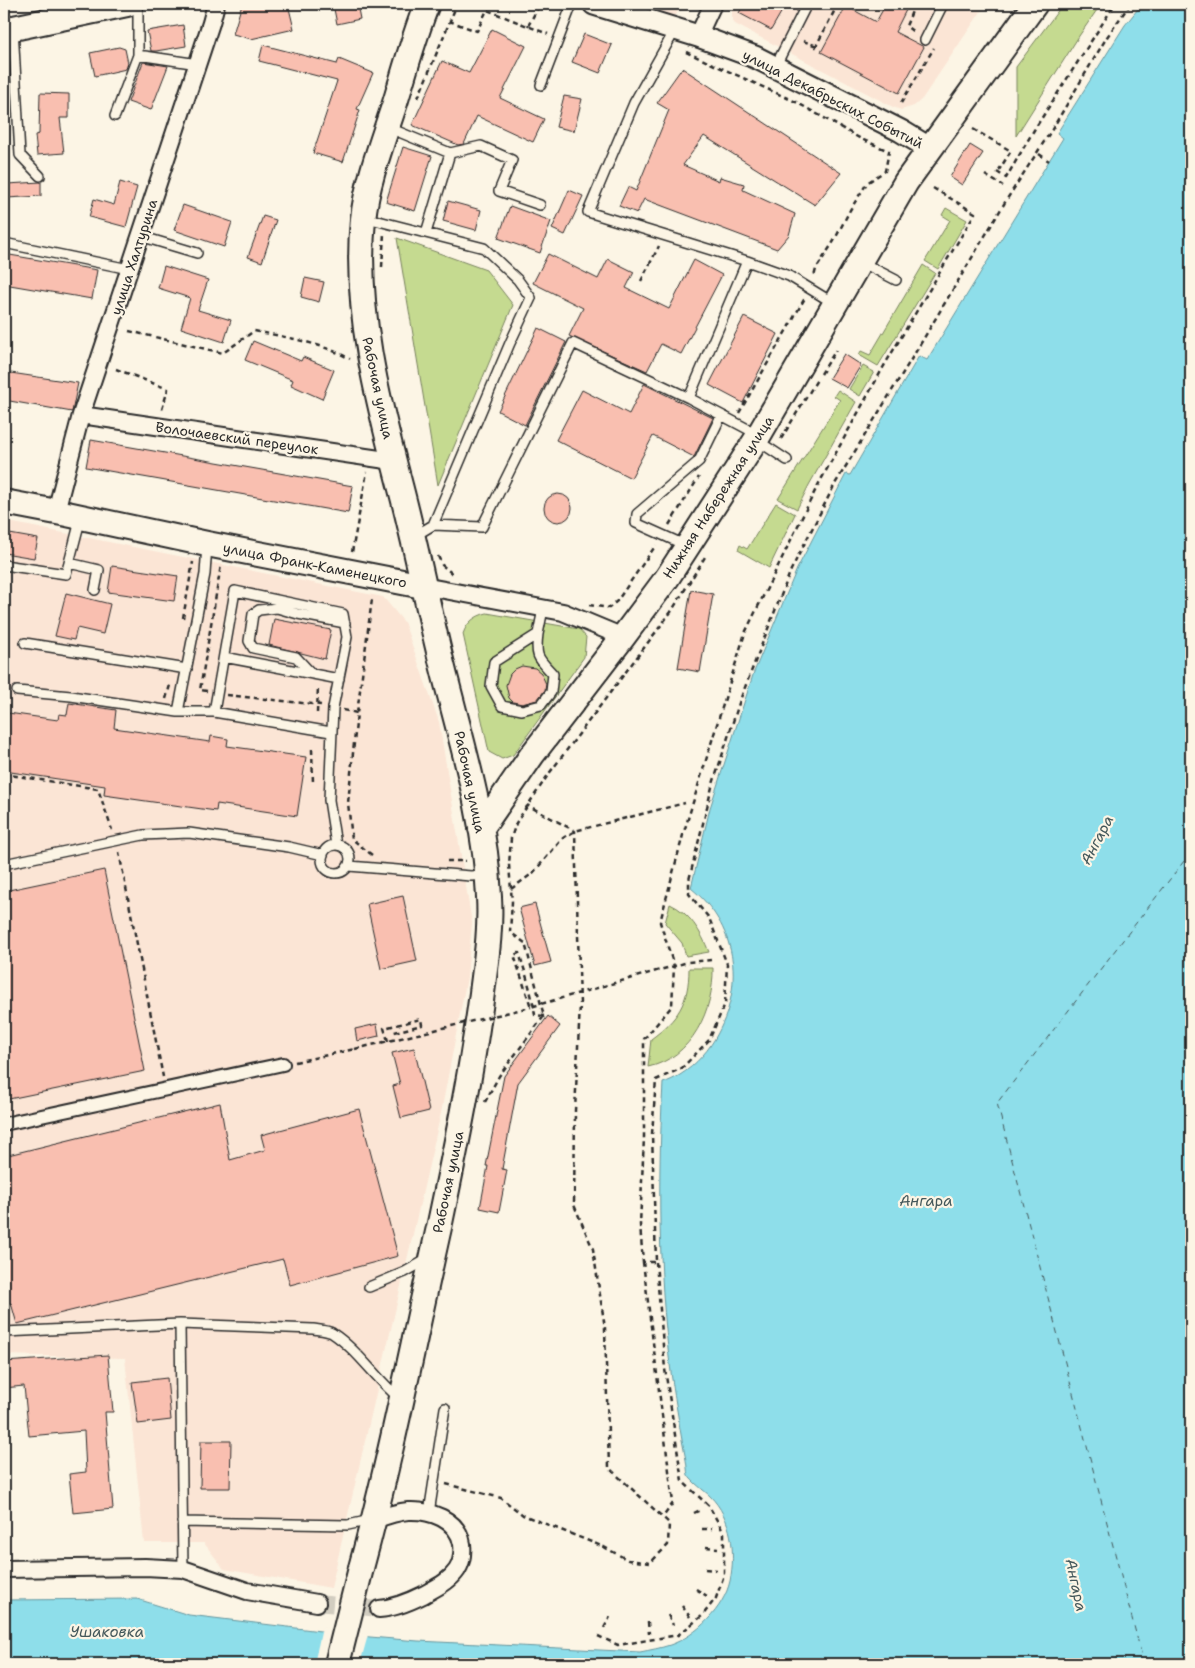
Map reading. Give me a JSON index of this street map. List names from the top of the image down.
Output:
{
  "streets": {
    "main road": ["Рабочая улица", "Нижняя Набережная улица", "улица Франк-Каменецкого"],
    "street": ["улица Декабрьских Событий", "улица Халтурина", "Волочаевский переулок"]
  },
  "crossings": [
    ["улица Декабрьских Событий", "Нижняя Набережная улица"],
    ["улица Халтурина", "Волочаевский переулок"],
    ["улица Халтурина", "улица Франк-Каменецкого"],
    ["Рабочая улица", "Волочаевский переулок"],
    ["Рабочая улица", "Нижняя Набережная улица"],
    ["Рабочая улица", "улица Франк-Каменецкого"],
    ["Нижняя Набережная улица", "улица Франк-Каменецкого"]
  ],
  "water": ["Ангара", "Ушаковка"]
}
